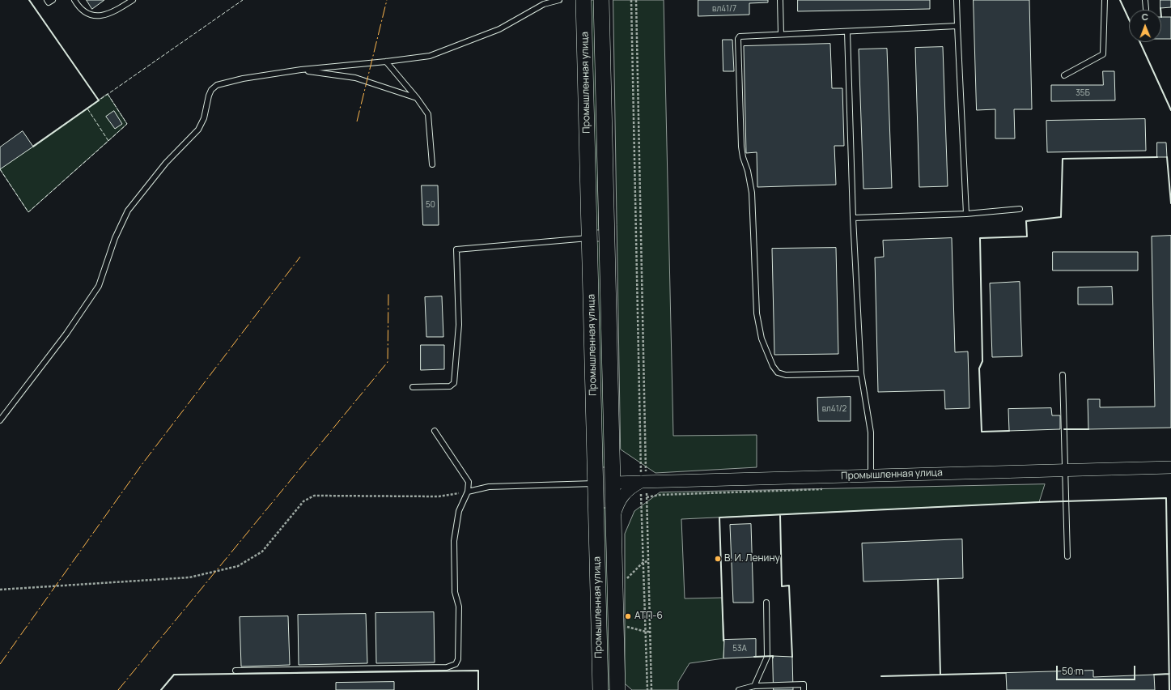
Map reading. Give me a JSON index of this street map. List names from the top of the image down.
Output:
{
  "streets": {
    "main road": ["Промышленная улица"]
  },
  "places": ["В. И. Ленину", "АТП-6"],
  "house_numbers": [
    "вл41/7",
    "35Б",
    "50",
    "вл41/2",
    "53А"
  ],
  "scale_bar": "50 m",
  "north": "top"
}
